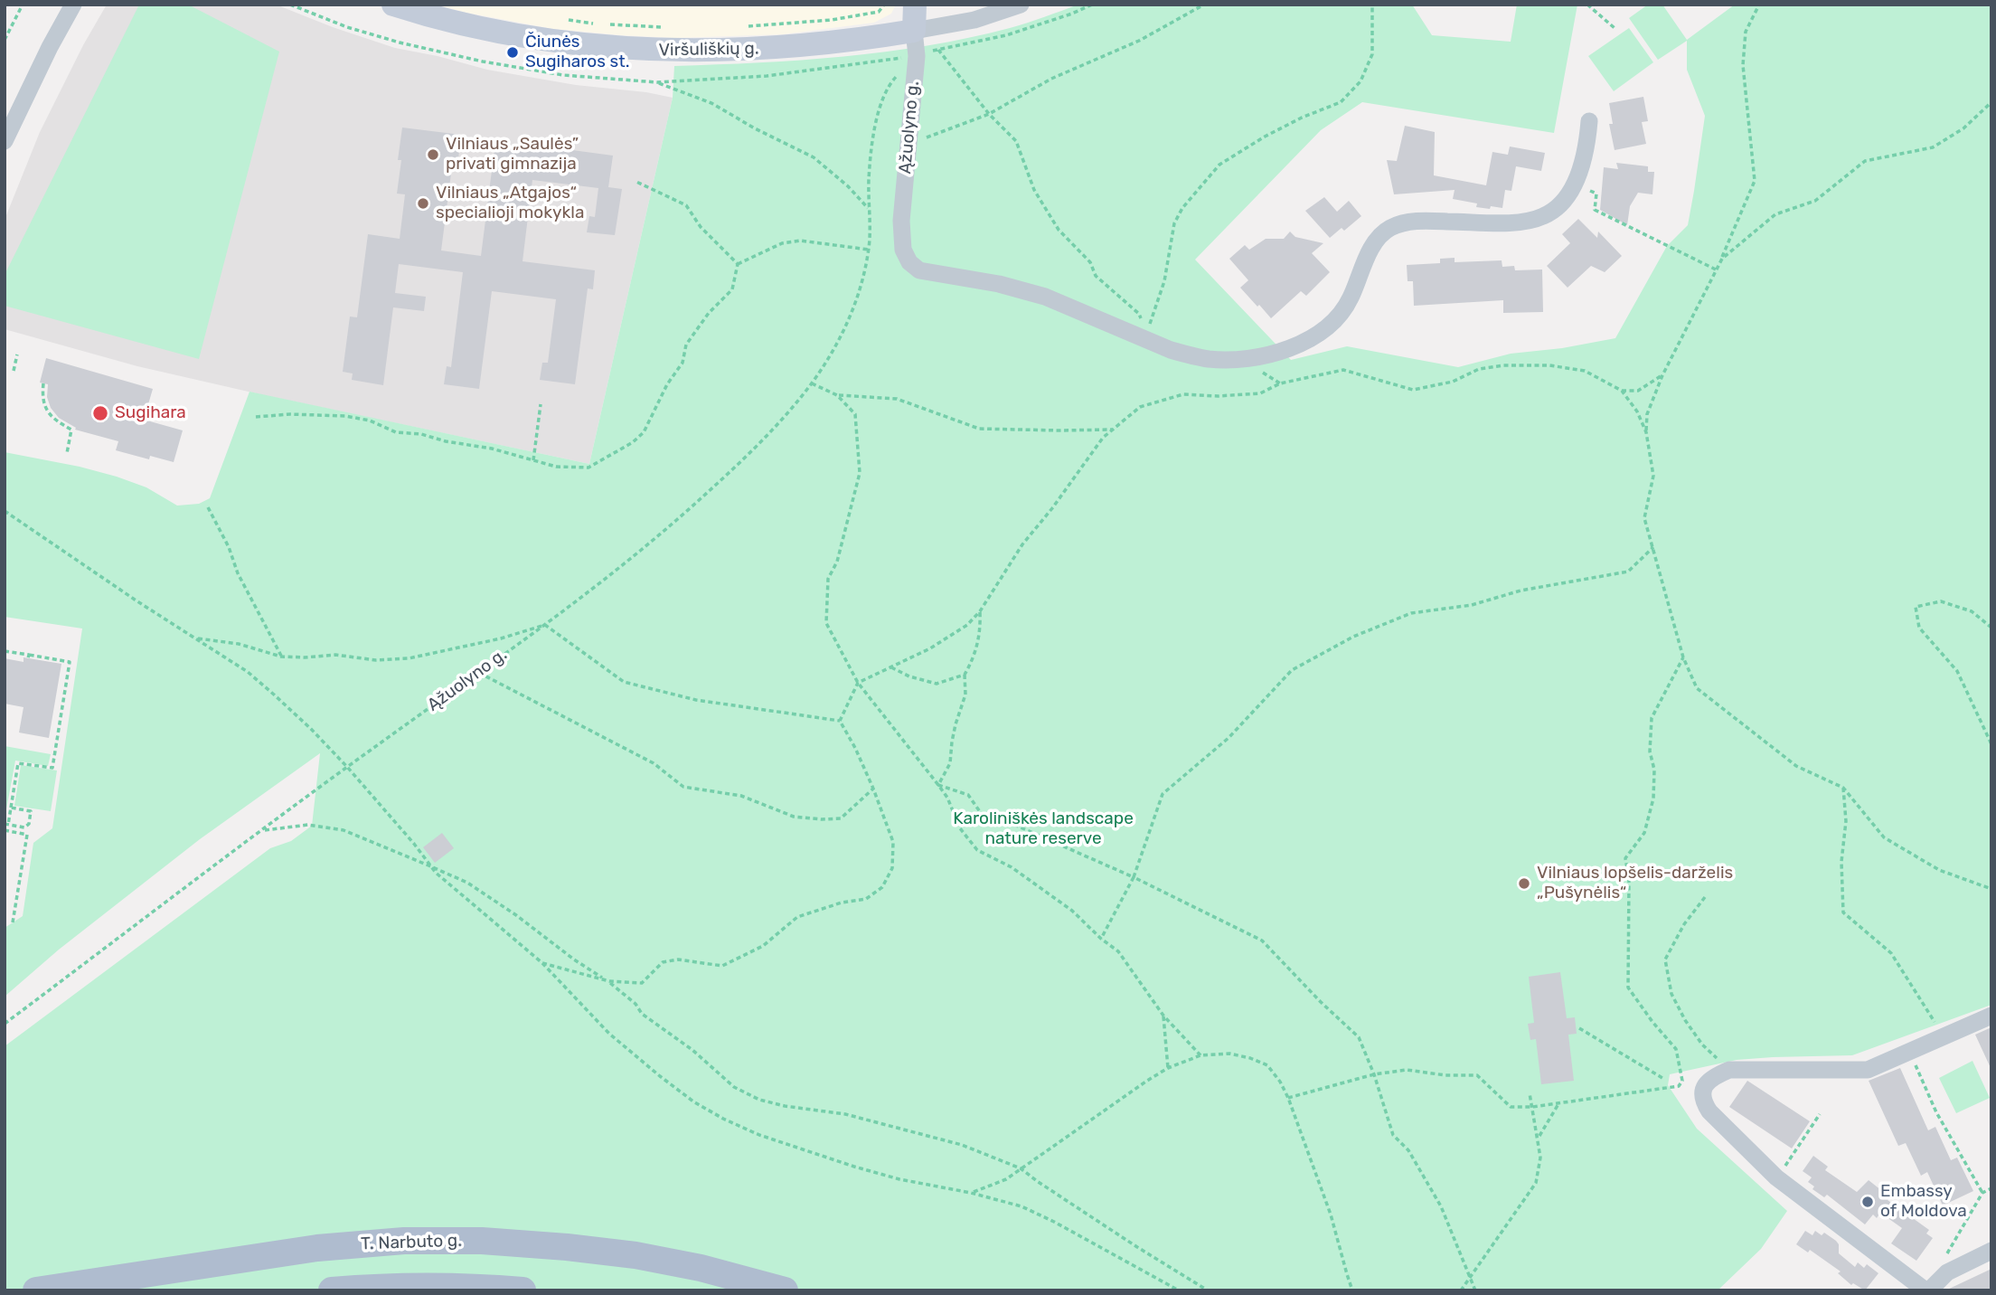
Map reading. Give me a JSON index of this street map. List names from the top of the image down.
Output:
{
  "streets": {
    "main road": ["Viršuliškių g.", "Ąžuolyno g.", "T. Narbuto g."]
  },
  "crossings": [
    ["Viršuliškių g.", "Ąžuolyno g."]
  ],
  "parks": ["Karoliniškės landscape nature reserve"],
  "places": [
    "Čiunės Sugiharos st.",
    "Vilniaus „Saulės” privati gimnazija",
    "Vilniaus „Atgajos“ specialioji mokykla",
    "Sugihara",
    "Vilniaus lopšelis-darželis „Pušynėlis“",
    "Embassy of Moldova"
  ]
}
